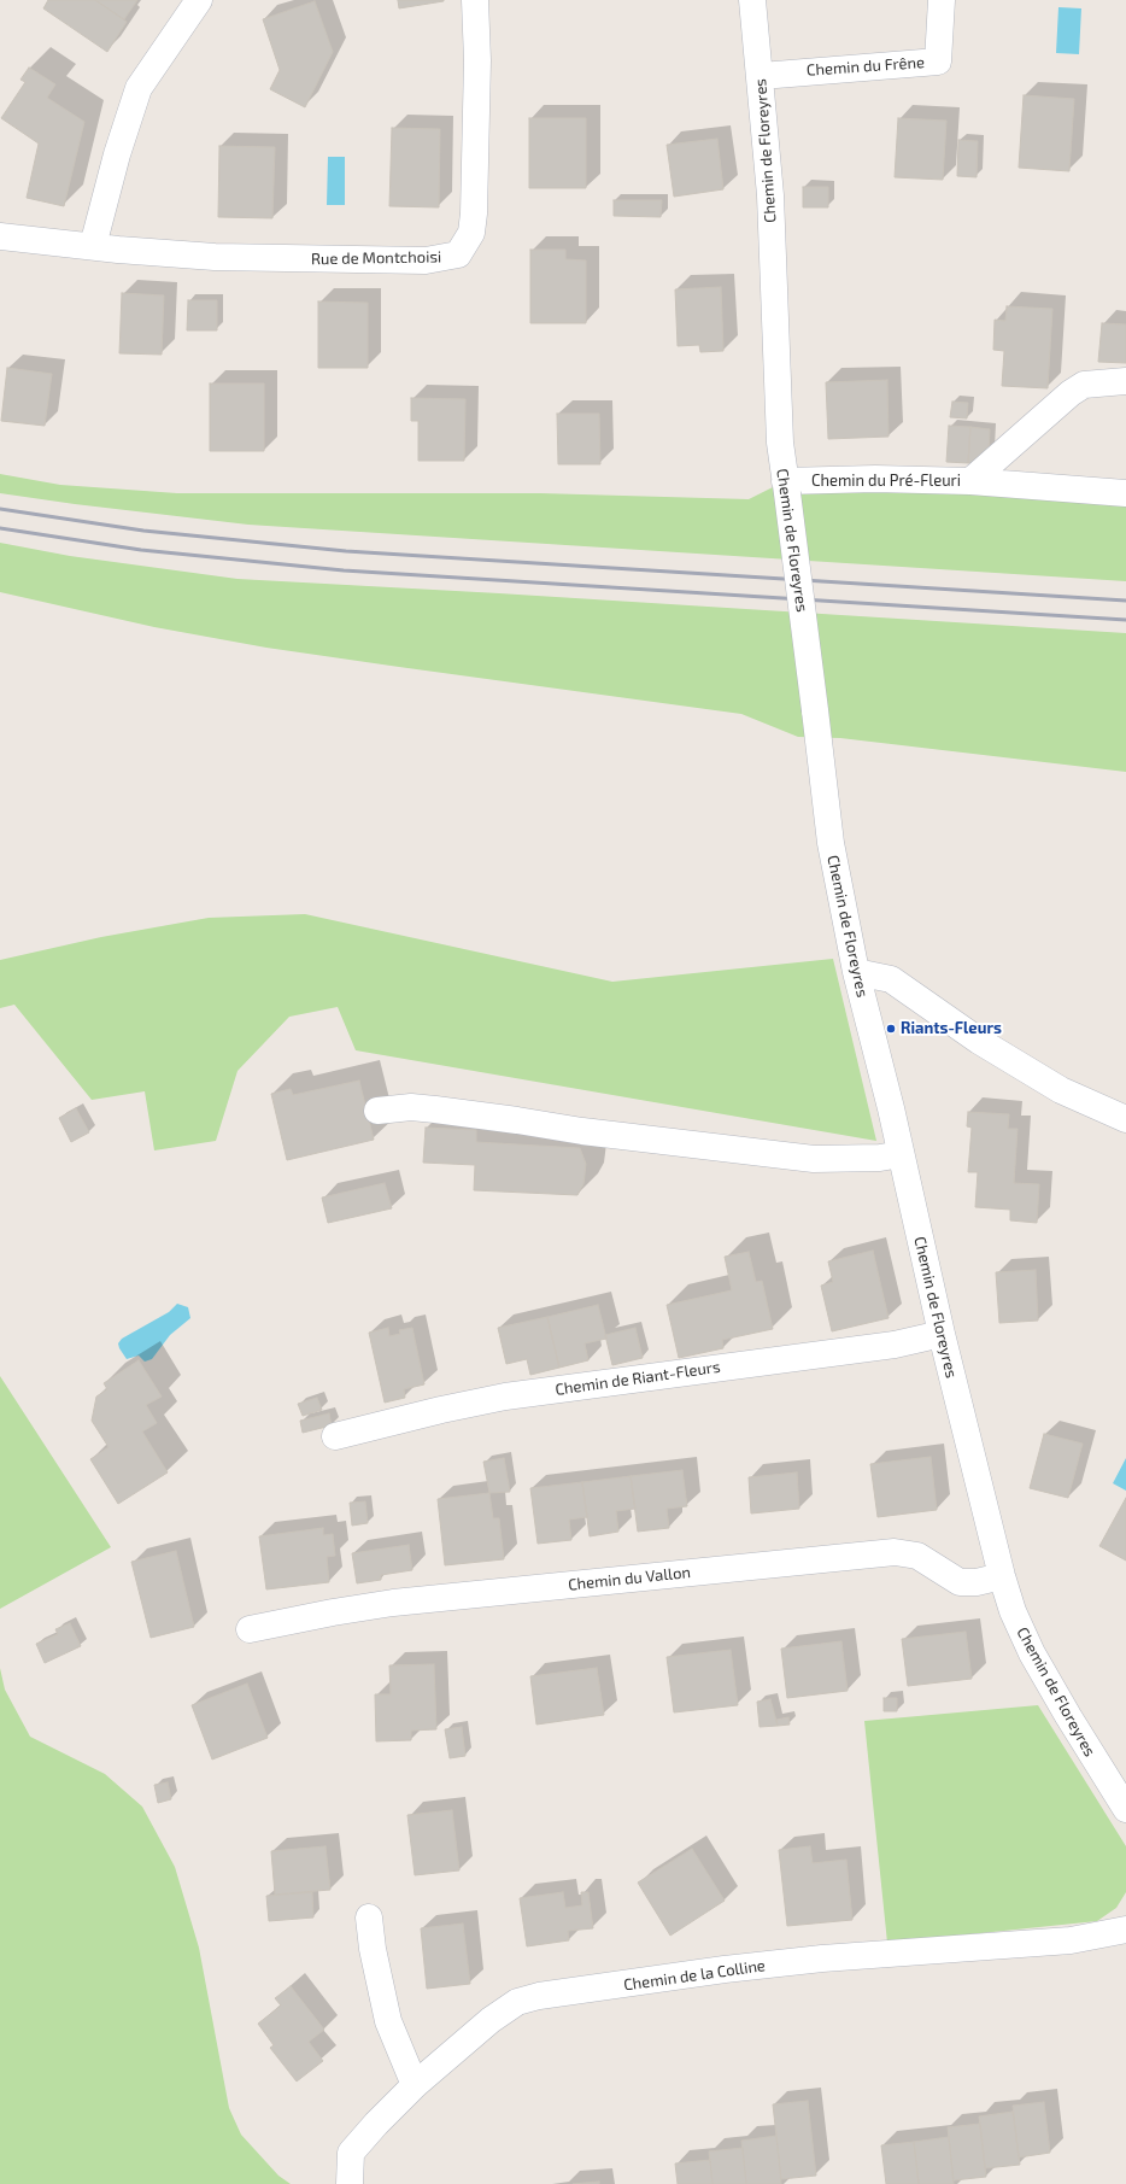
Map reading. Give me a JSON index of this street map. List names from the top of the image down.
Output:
{
  "streets": {
    "street": [
      "Chemin du Frêne",
      "Chemin de Floreyres",
      "Rue de Montchoisi",
      "Chemin du Pré-Fleuri",
      "Chemin de Riant-Fleurs",
      "Chemin du Vallon",
      "Chemin de la Colline"
    ]
  },
  "crossings": [
    ["Chemin du Frêne", "Chemin de Floreyres"],
    ["Chemin de Floreyres", "Chemin du Pré-Fleuri"],
    ["Chemin de Floreyres", "Chemin de Riant-Fleurs"],
    ["Chemin de Floreyres", "Chemin du Vallon"]
  ],
  "places": ["Riants-Fleurs"]
}
